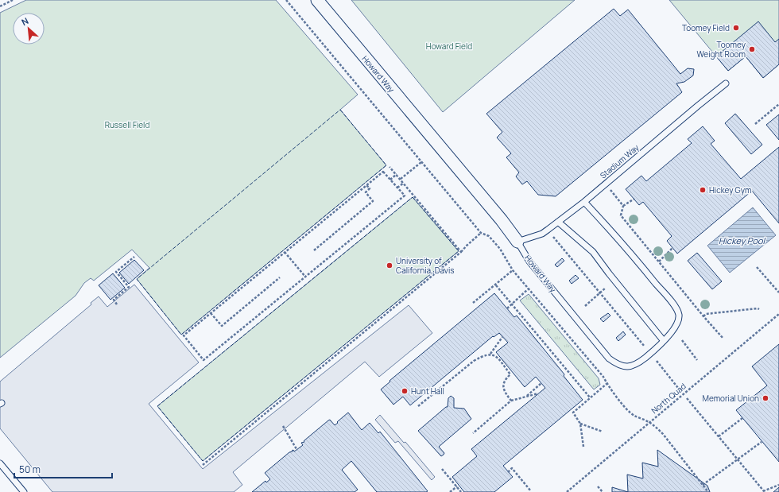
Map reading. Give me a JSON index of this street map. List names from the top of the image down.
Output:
{
  "streets": {
    "street": ["Howard Way"],
    "lane": ["Stadium Way"],
    "path": ["North Quad"]
  },
  "crossings": [
    ["Howard Way", "Stadium Way"]
  ],
  "water": ["Hickey Pool"],
  "parks": ["Howard Field", "Russell Field"],
  "places": [
    "Toomey Field",
    "Toomey Weight Room",
    "Hickey Gym",
    "University of California, Davis",
    "Hunt Hall",
    "Memorial Union"
  ],
  "scale_bar": "50 m",
  "north": "top left"
}
